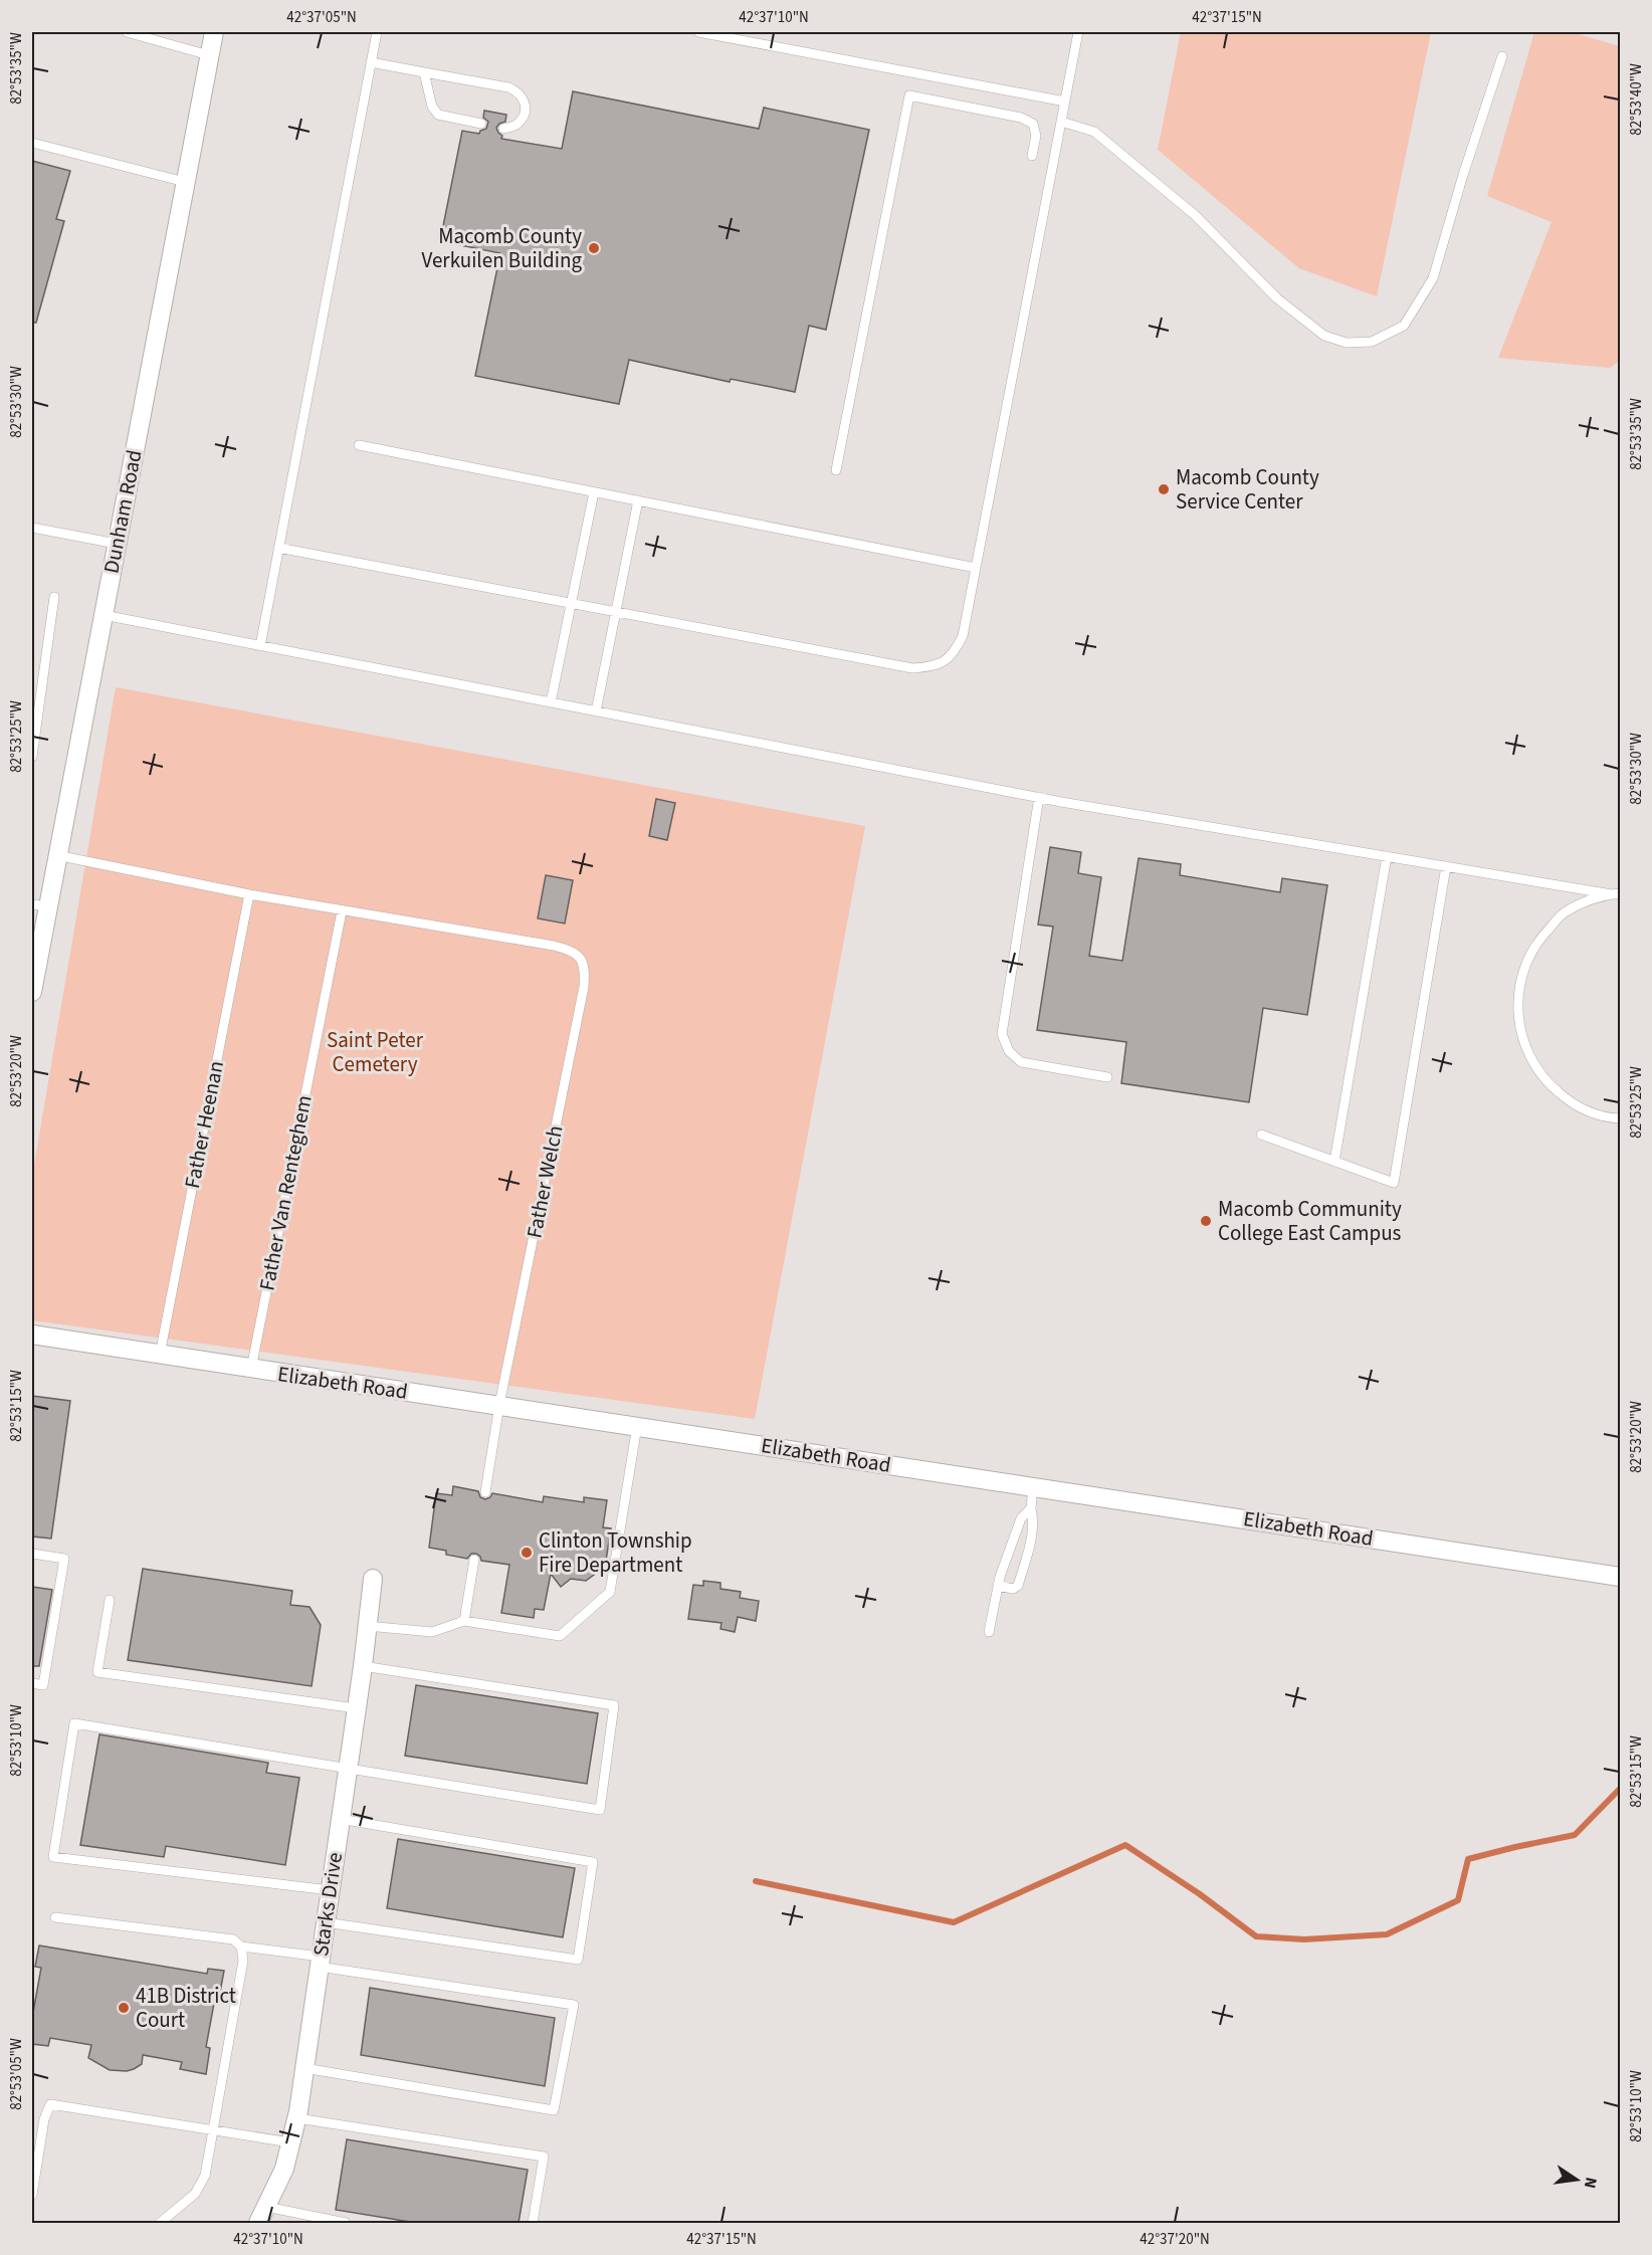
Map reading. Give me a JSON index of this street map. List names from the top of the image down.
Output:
{
  "streets": {
    "street": ["Dunham Road", "Elizabeth Road", "Starks Drive"],
    "lane": ["Father Heenan", "Father Welch", "Father Van Renteghem"]
  },
  "crossings": [
    ["Father Heenan", "Elizabeth Road"],
    ["Father Welch", "Father Van Renteghem"],
    ["Father Welch", "Elizabeth Road"],
    ["Father Van Renteghem", "Elizabeth Road"]
  ],
  "parks": ["Saint Peter Cemetery"],
  "places": [
    "Macomb County Verkuilen Building",
    "Macomb County Service Center",
    "Macomb Community College East Campus",
    "Clinton Township Fire Department",
    "41B District Court"
  ],
  "north": "right",
  "coordinates": [
    "42°37'05\"N",
    "42°37'10\"N",
    "42°37'15\"N",
    "82°53'35\"W",
    "82°53'40\"W",
    "82°53'30\"W",
    "82°53'25\"W",
    "82°53'20\"W",
    "82°53'15\"W",
    "82°53'10\"W",
    "82°53'05\"W",
    "42°37'20\"N"
  ]
}
